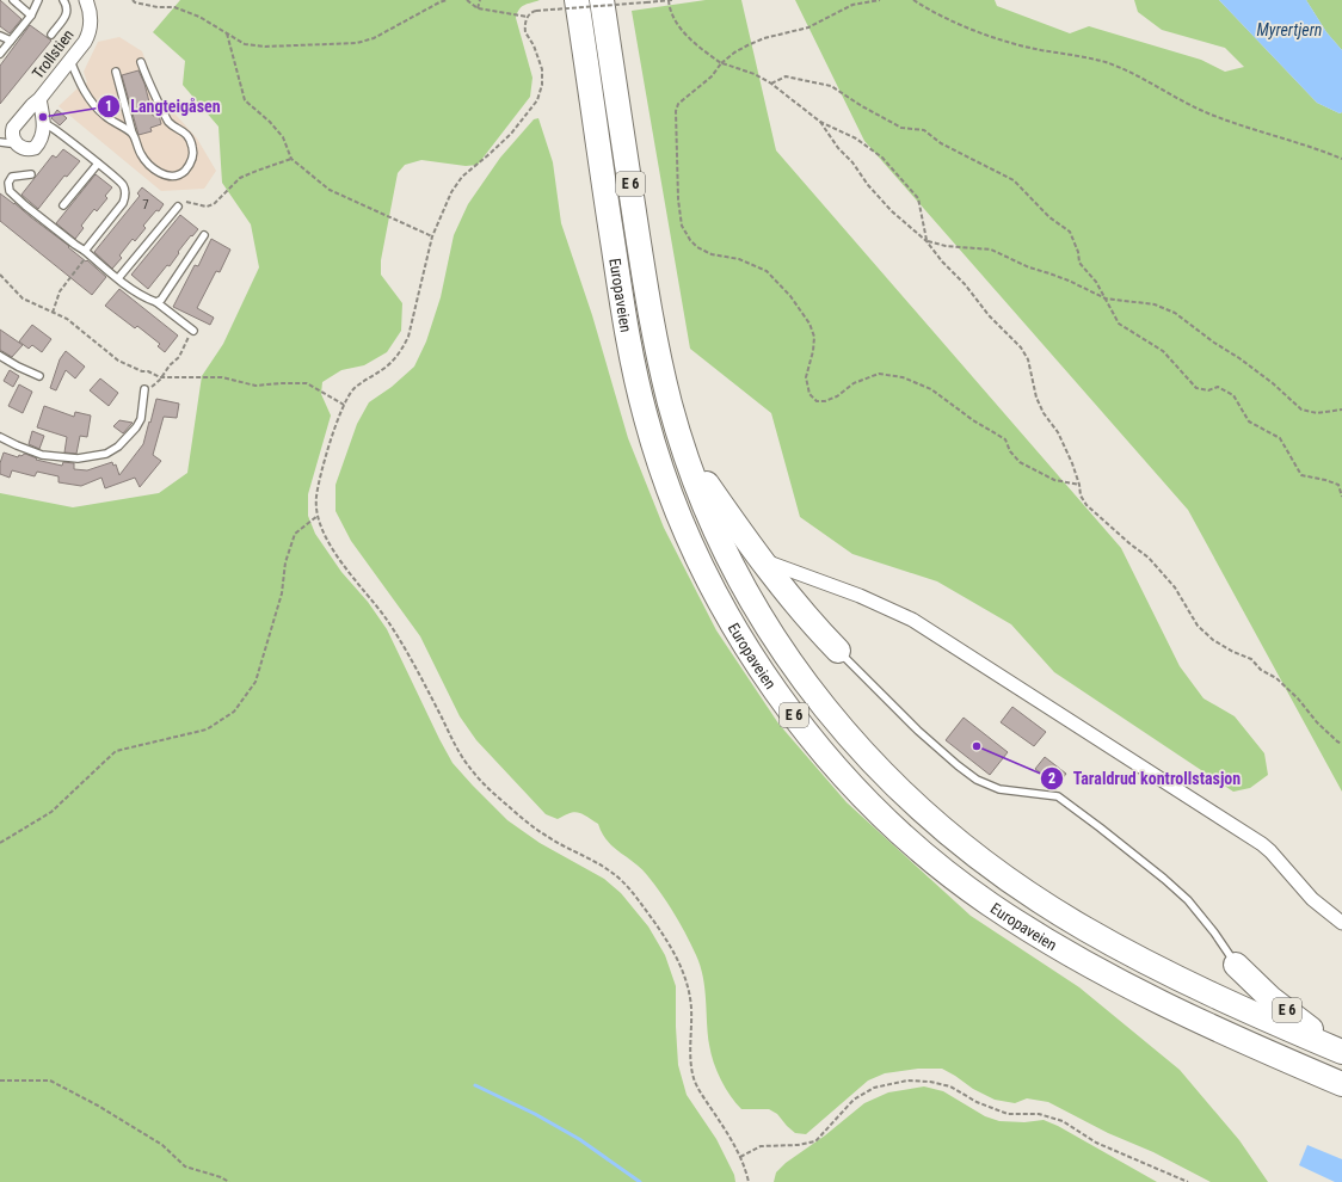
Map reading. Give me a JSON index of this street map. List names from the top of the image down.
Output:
{
  "streets": {
    "highway": ["E 6", "Europaveien"],
    "street": ["Trollstien"]
  },
  "crossings": [
    ["E 6", "Europaveien"]
  ],
  "water": ["Myrertjern"],
  "places": ["Langteigåsen", "Taraldrud kontrollstasjon"],
  "house_numbers": ["7"]
}
